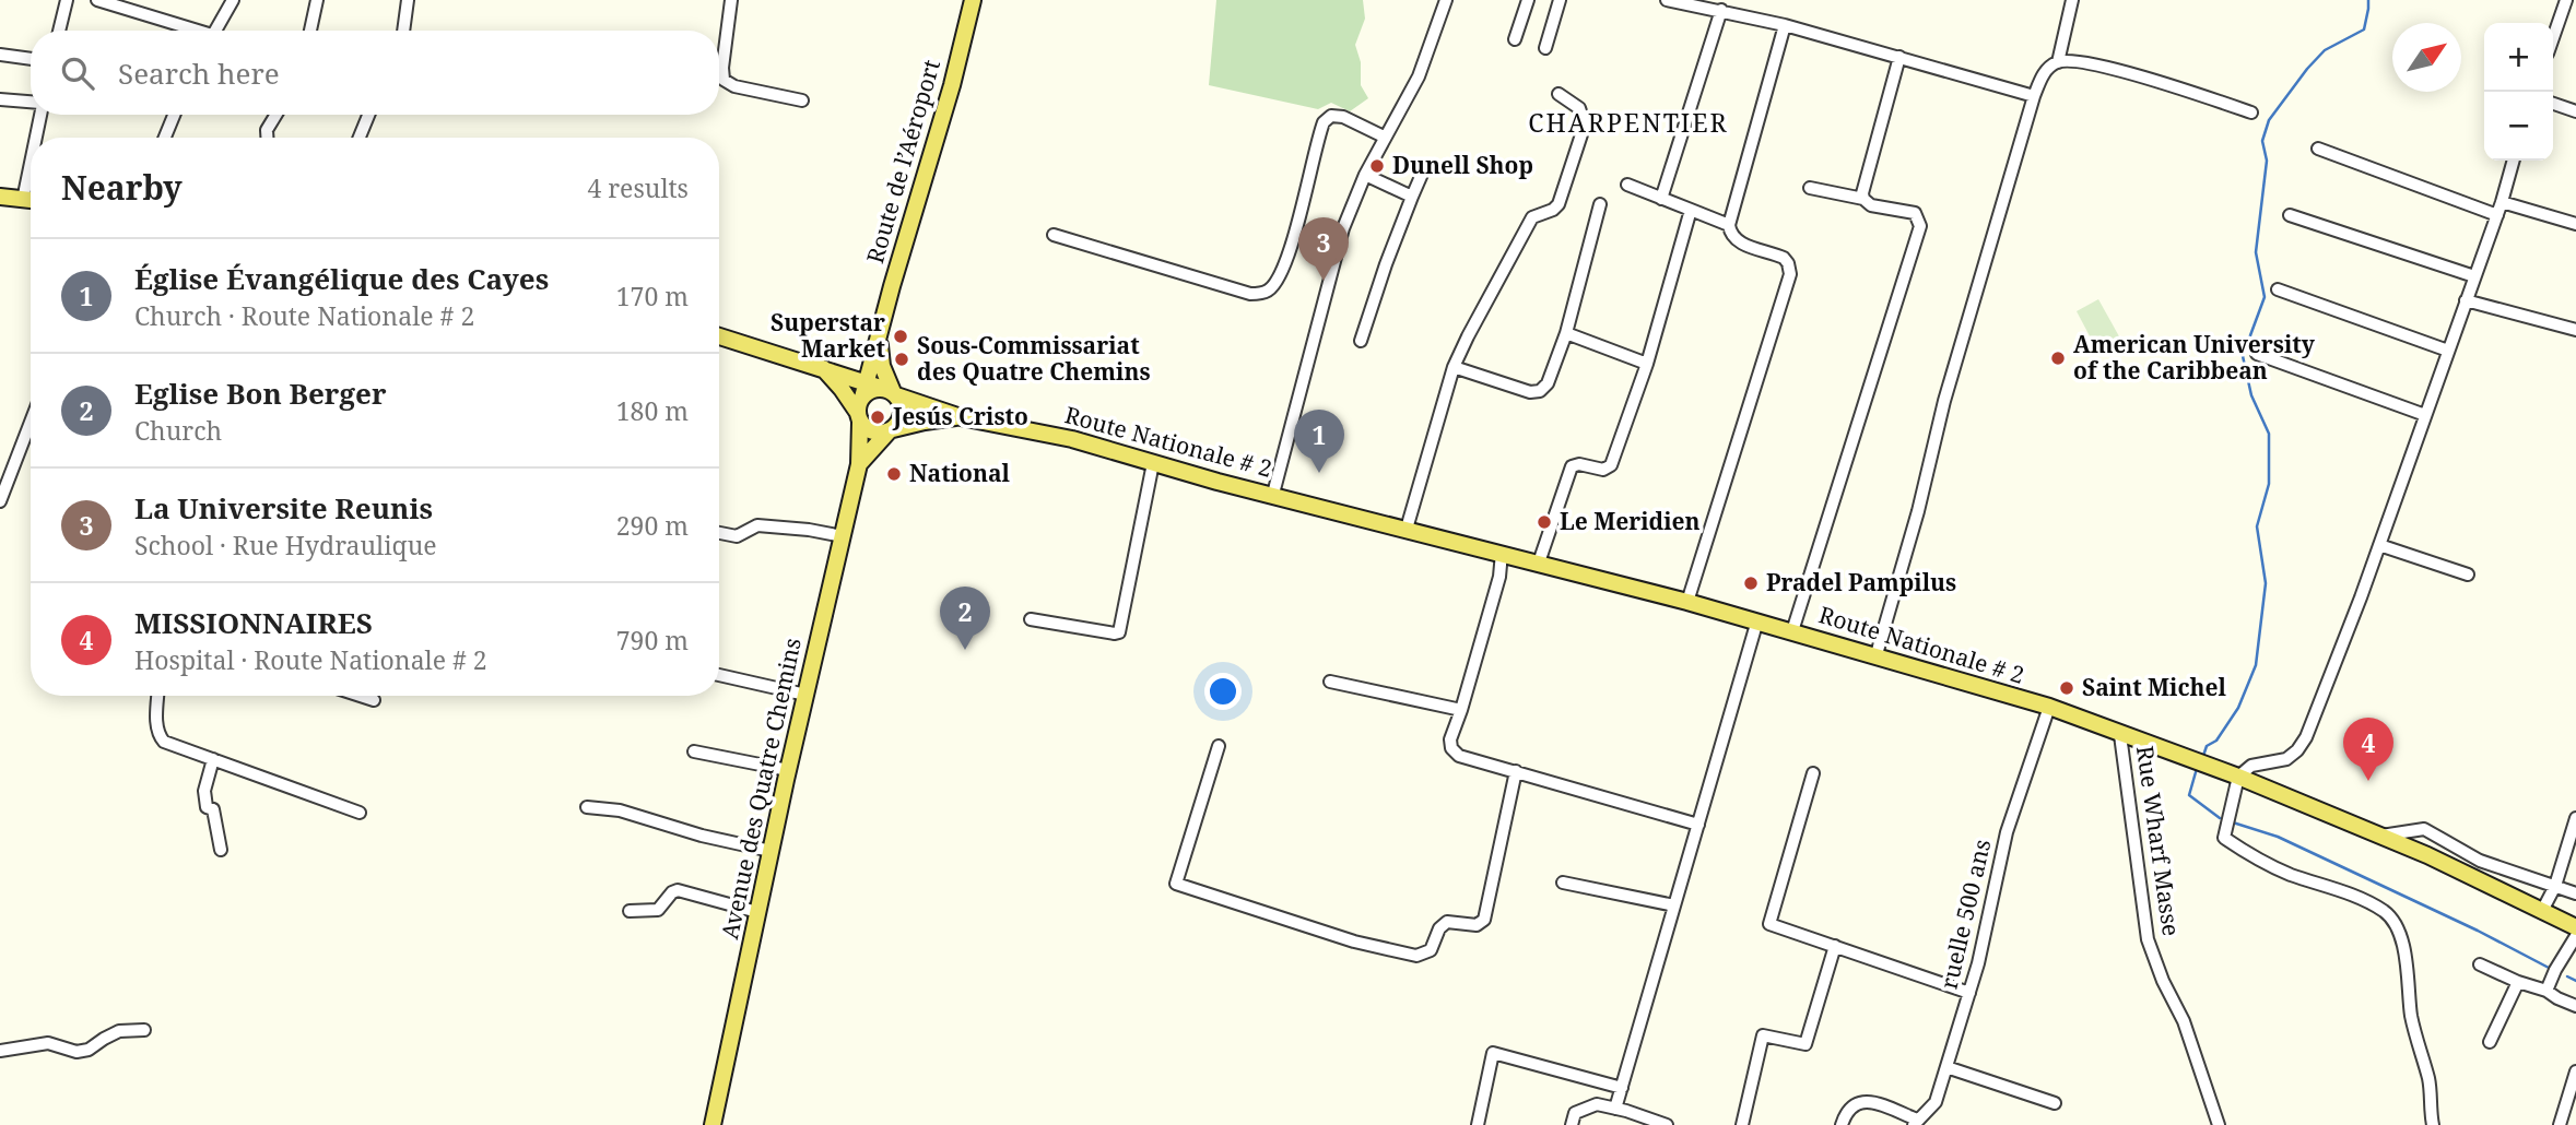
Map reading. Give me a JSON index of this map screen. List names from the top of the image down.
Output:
{
  "streets": {
    "main road": ["Route de l’Aéroport", "Route Nationale # 2", "Avenue des Quatre Chemins"],
    "street": ["Rue Wharf Masse", "ruelle 500 ans"]
  },
  "crossings": [
    ["Route de l’Aéroport", "Route Nationale # 2"],
    ["Route de l’Aéroport", "Avenue des Quatre Chemins"],
    ["Route Nationale # 2", "Avenue des Quatre Chemins"],
    ["Route Nationale # 2", "Rue Wharf Masse"],
    ["Route Nationale # 2", "ruelle 500 ans"]
  ],
  "districts": ["CHARPENTIER"],
  "places": [
    "Dunell Shop",
    "Superstar Market",
    "American University of the Caribbean",
    "Sous-Commissariat des Quatre Chemins",
    "Jesús Cristo",
    "National",
    "Le Meridien",
    "Pradel Pampilus",
    "Saint Michel"
  ],
  "north": "top right",
  "page": {
    "map_buttons": ["+", "−"],
    "search": "Search here",
    "heading": ["Nearby", "4 results"],
    "pins": [
      "3",
      "1",
      "2",
      "4"
    ],
    "list": [
      {
        "mark": "1",
        "name": "Église Évangélique des Cayes",
        "note": "Church · Route Nationale # 2",
        "value": "170 m"
      },
      {
        "mark": "2",
        "name": "Eglise Bon Berger",
        "note": "Church",
        "value": "180 m"
      },
      {
        "mark": "3",
        "name": "La Universite Reunis",
        "note": "School · Rue Hydraulique",
        "value": "290 m"
      },
      {
        "mark": "4",
        "name": "MISSIONNAIRES",
        "note": "Hospital · Route Nationale # 2",
        "value": "790 m"
      }
    ]
  }
}
